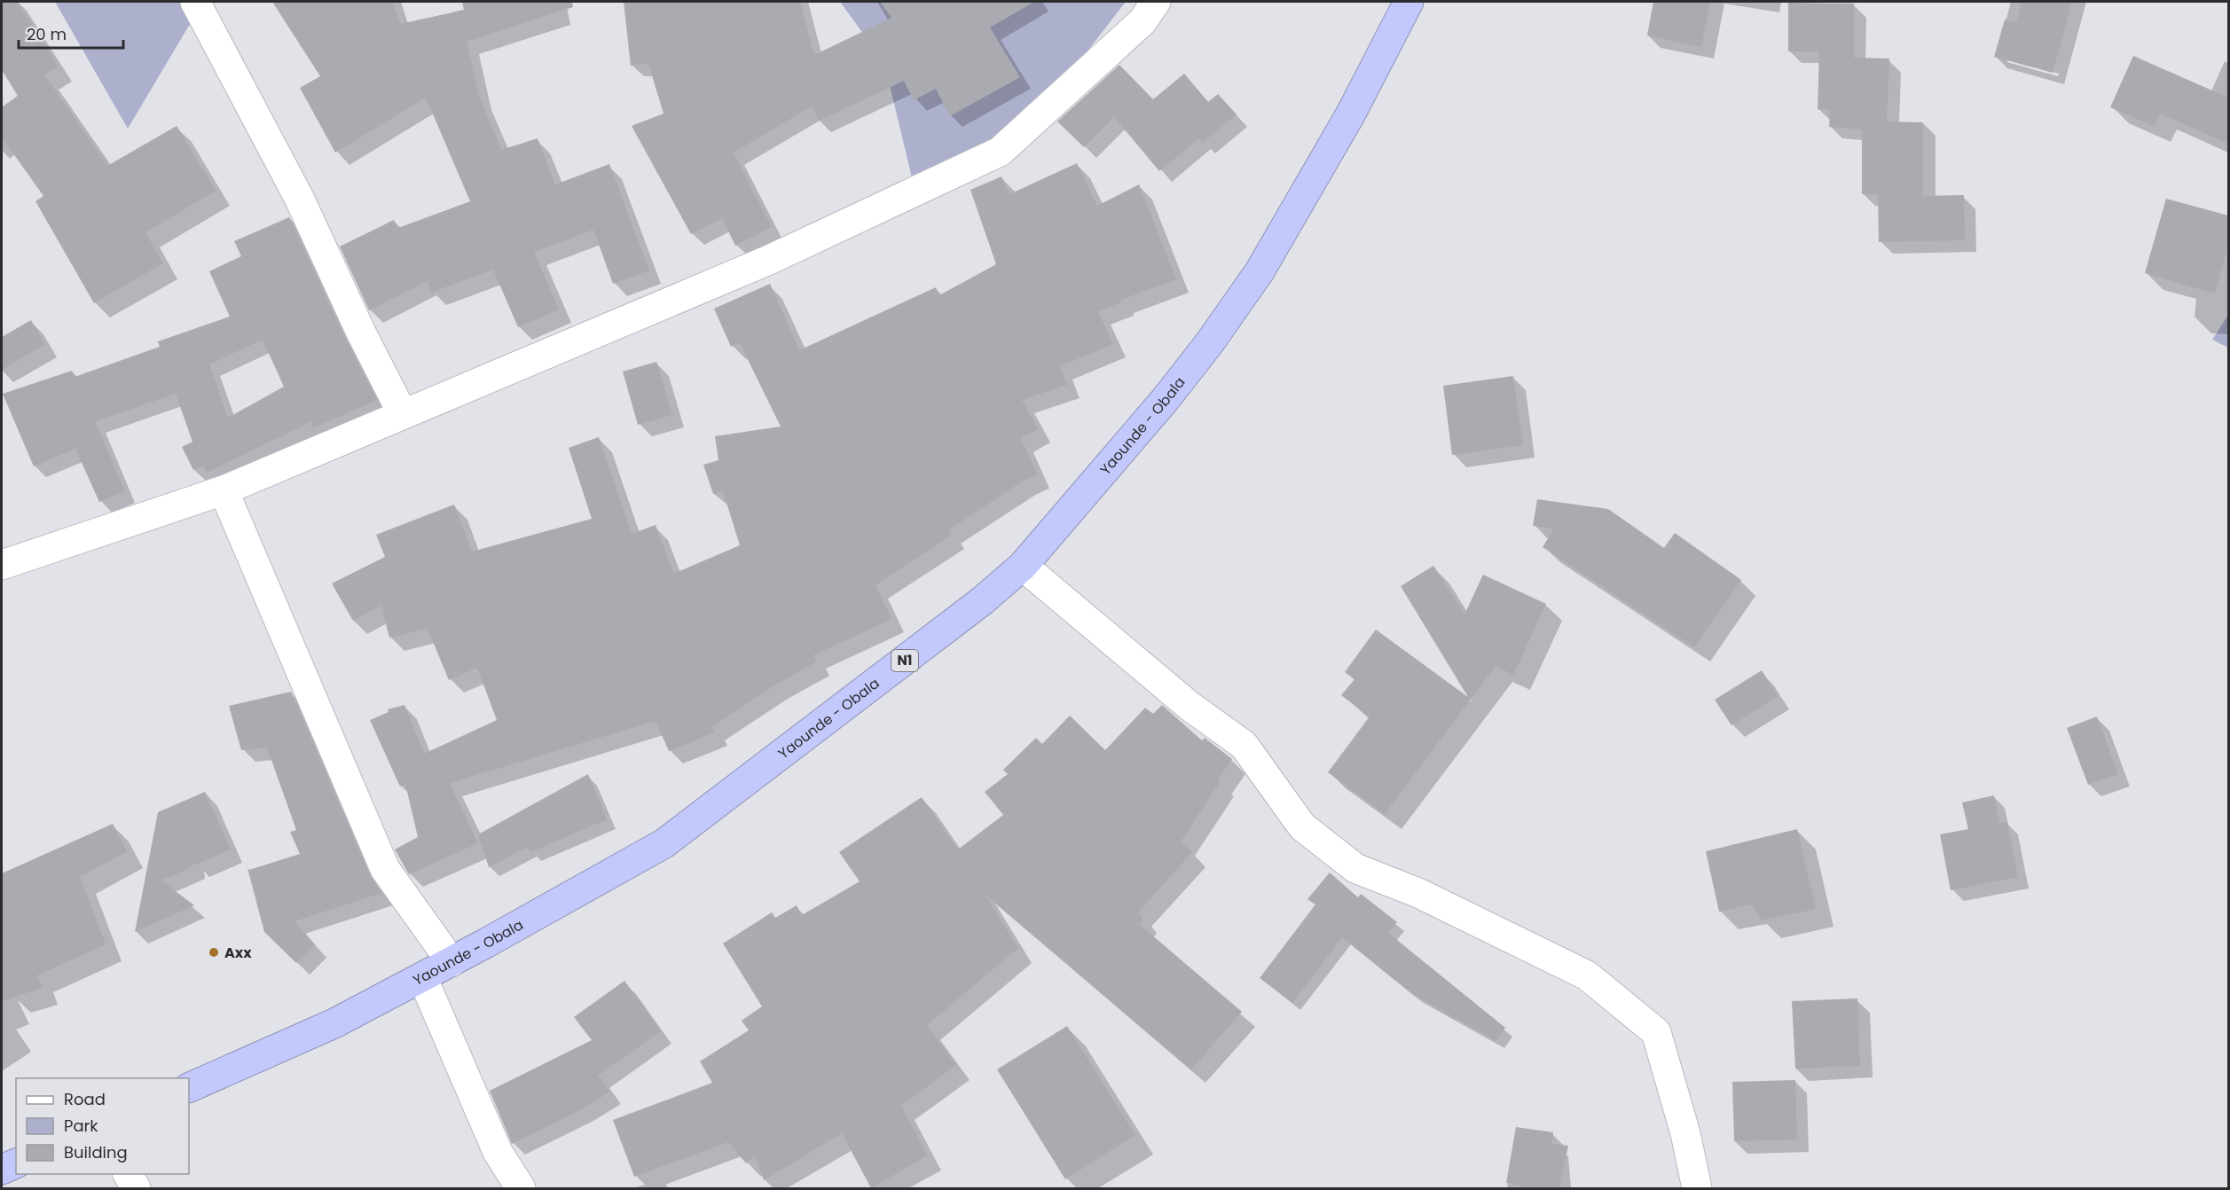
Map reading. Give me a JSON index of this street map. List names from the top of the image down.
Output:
{
  "streets": {
    "highway": ["Yaounde - Obala", "N1"]
  },
  "places": ["Axx"],
  "legend": ["Road", "Park", "Building"],
  "scale_bar": "20 m"
}
